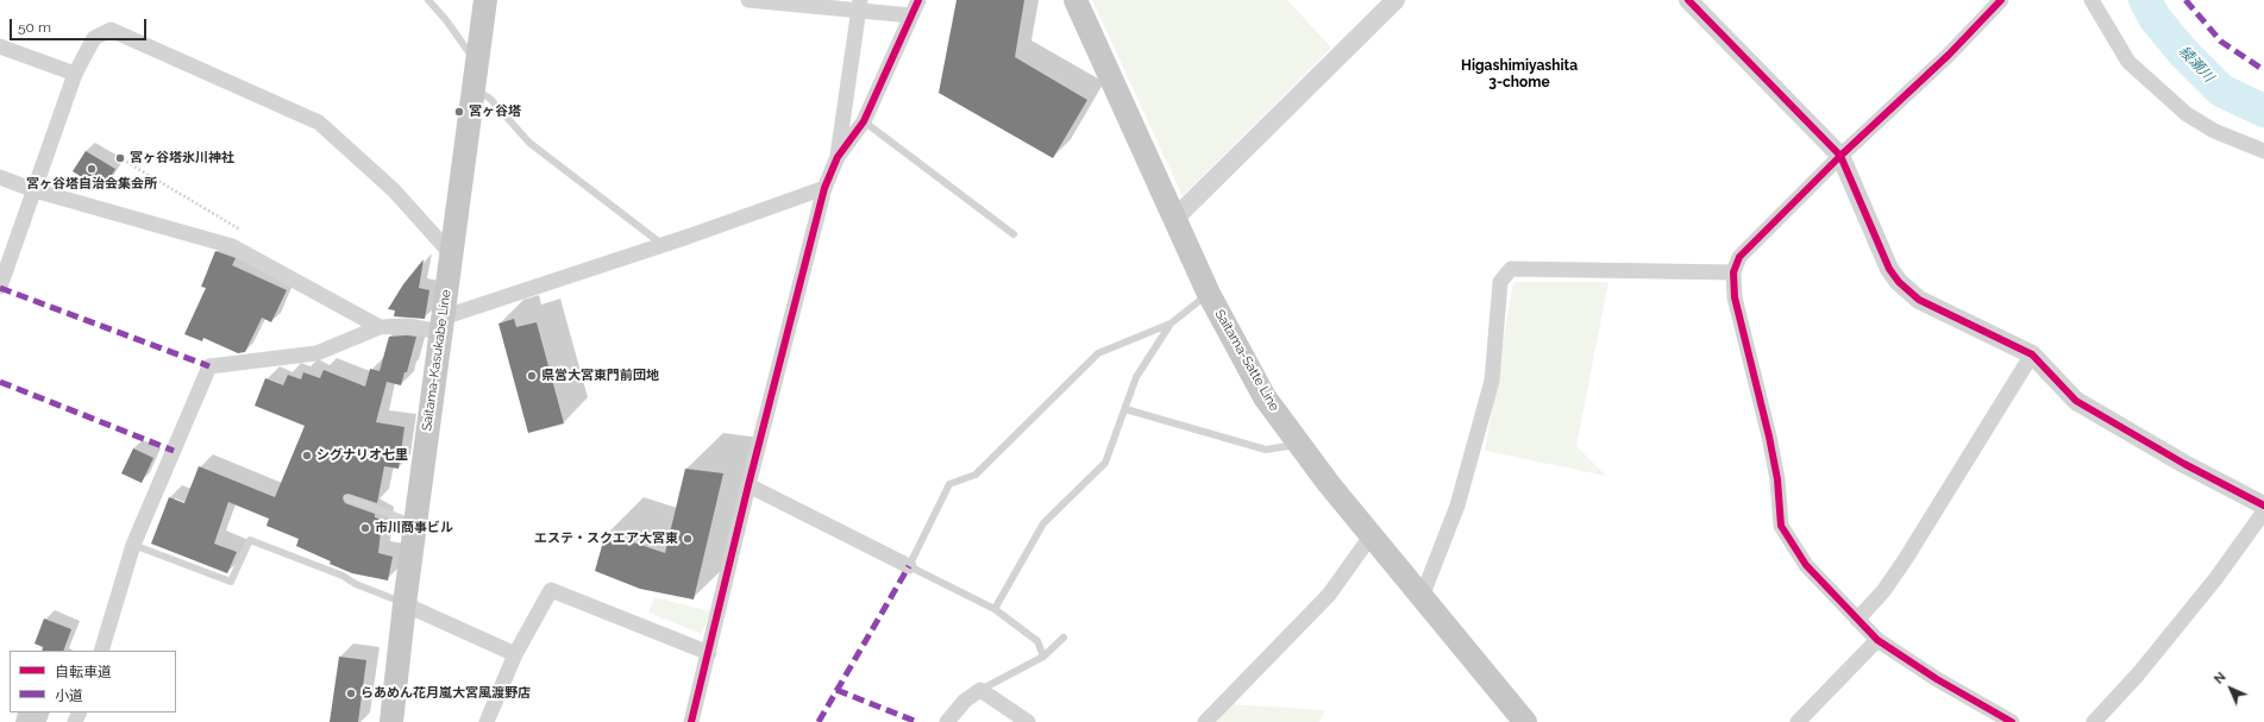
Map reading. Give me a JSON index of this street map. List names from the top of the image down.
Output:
{
  "streets": {
    "main road": ["Saitama-Kasukabe Line", "Saitama-Satte Line"]
  },
  "districts": ["Higashimiyashita 3-chome"],
  "water": ["綾瀬川"],
  "places": [
    "宮ヶ谷塔",
    "宮ヶ谷塔氷川神社",
    "宮ヶ谷塔自治会集会所",
    "県営大宮東門前団地",
    "シグナリオ七里",
    "市川商事ビル",
    "エステ・スクエア大宮東",
    "らあめん花月嵐大宮風渡野店"
  ],
  "legend": ["自転車道", "小道"],
  "scale_bar": "50 m",
  "north": "top left"
}
